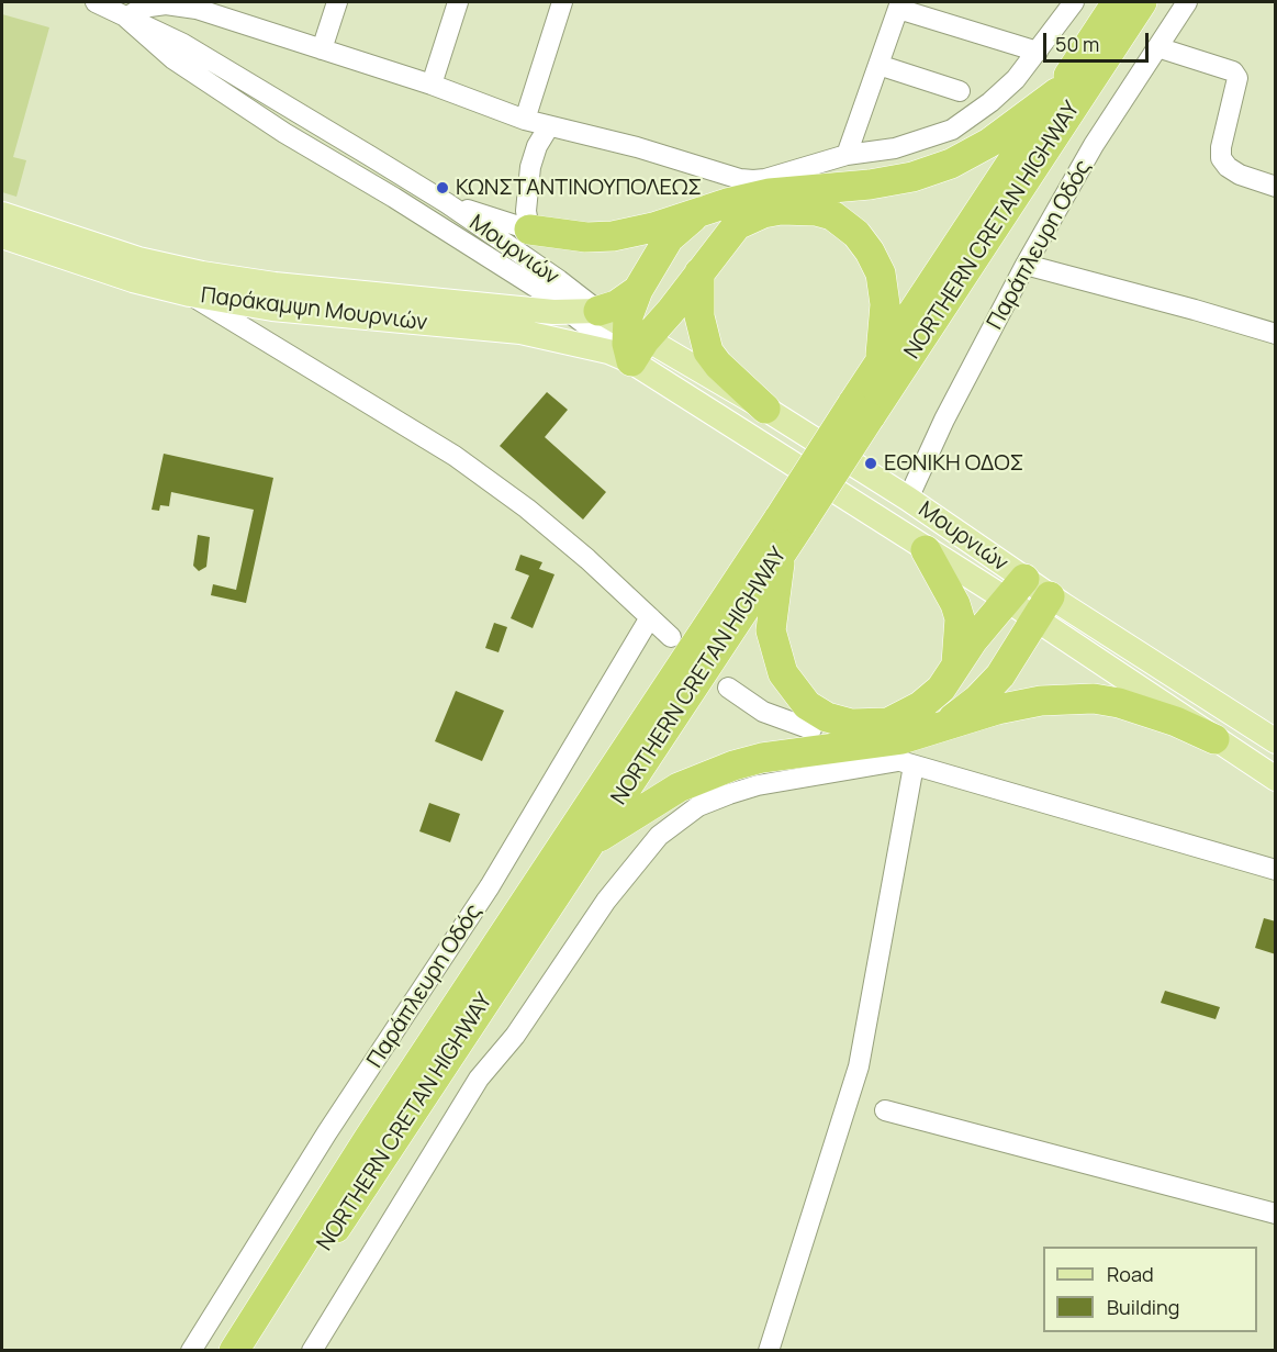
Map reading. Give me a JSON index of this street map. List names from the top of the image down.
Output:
{
  "streets": {
    "highway": ["NORTHERN CRETAN HIGHWAY"],
    "main road": ["Μουρνιών", "Παράκαμψη Μουρνιών"],
    "street": ["Παράπλευρη Οδός"]
  },
  "crossings": [
    ["Παράπλευρη Οδός", "Μουρνιών"],
    ["Μουρνιών", "Παράκαμψη Μουρνιών"]
  ],
  "places": ["ΚΩΝΣΤΑΝΤΙΝΟΥΠΟΛΕΩΣ", "ΕΘΝΙΚΗ ΟΔΟΣ"],
  "legend": ["Road", "Building"],
  "scale_bar": "50 m"
}
